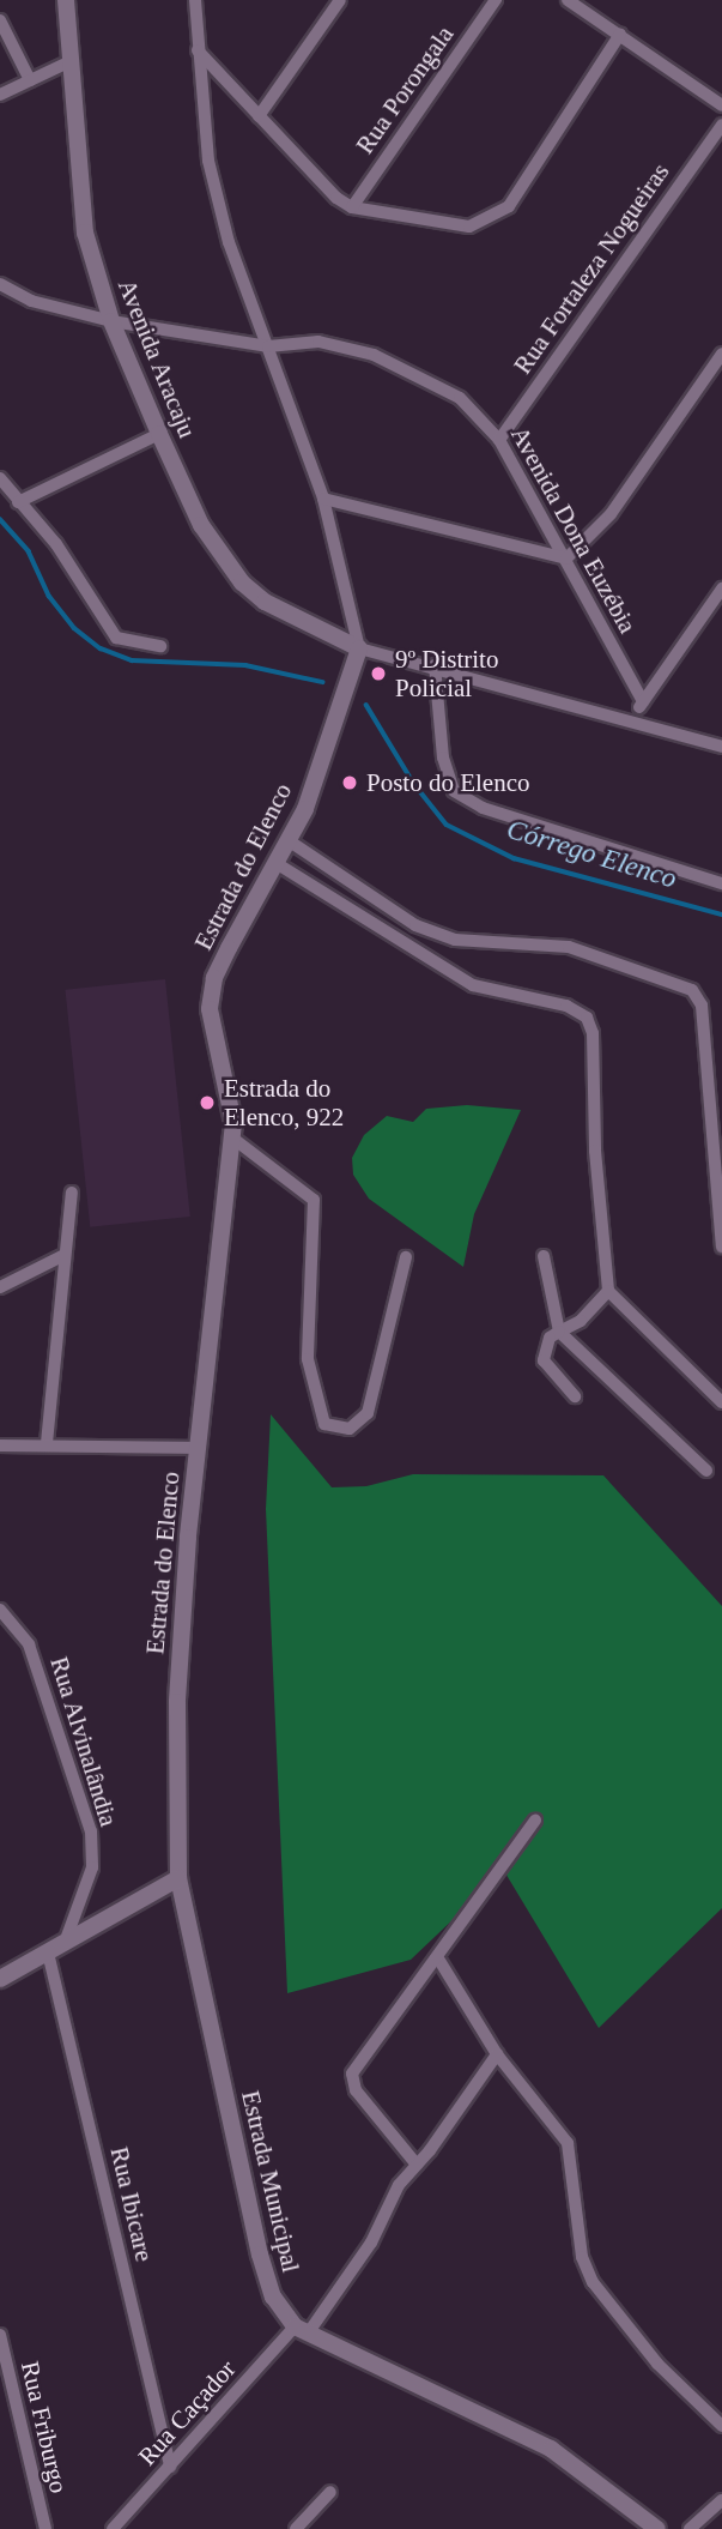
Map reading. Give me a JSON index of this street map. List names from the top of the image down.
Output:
{
  "streets": {
    "street": [
      "Rua Porongala",
      "Rua Fortaleza Nogueiras",
      "Avenida Aracaju",
      "Avenida Dona Euzébia",
      "Estrada do Elenco",
      "Rua Alvinalândia",
      "Estrada Municipal",
      "Rua Ibicare",
      "Rua Caçador",
      "Rua Friburgo"
    ]
  },
  "crossings": [
    ["Rua Fortaleza Nogueiras", "Avenida Dona Euzébia"],
    ["Avenida Aracaju", "Avenida Dona Euzébia"],
    ["Avenida Aracaju", "Estrada do Elenco"],
    ["Estrada do Elenco", "Estrada Municipal"],
    ["Estrada Municipal", "Rua Caçador"],
    ["Rua Ibicare", "Rua Caçador"]
  ],
  "water": ["Córrego Elenco"],
  "places": ["9º Distrito Policial", "Posto do Elenco", "Estrada do Elenco, 922"]
}
